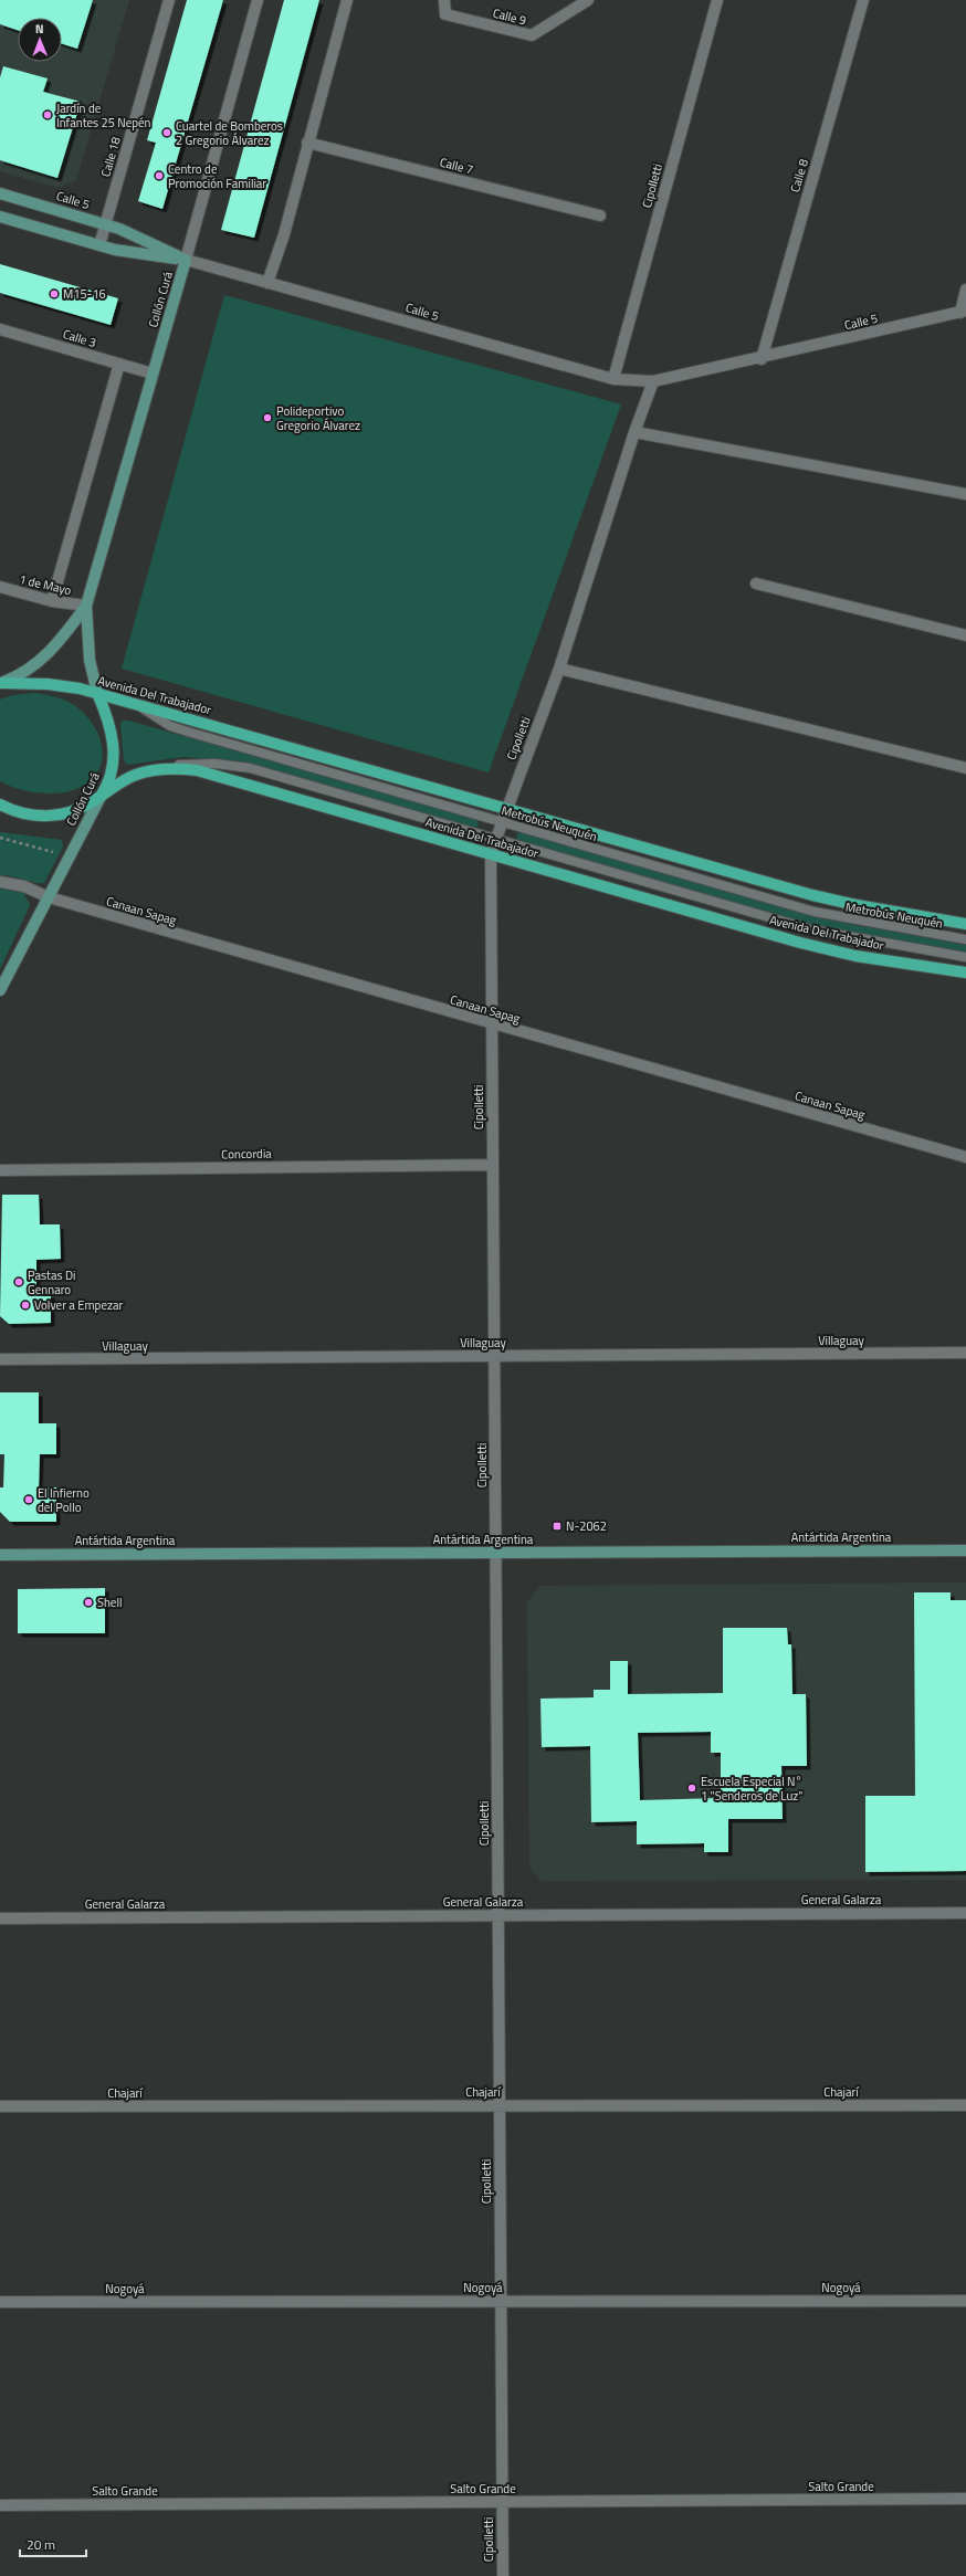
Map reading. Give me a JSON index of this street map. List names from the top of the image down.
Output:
{
  "streets": {
    "main road": [
      "Calle 5",
      "Collón Curá",
      "Avenida Del Trabajador",
      "Antártida Argentina"
    ],
    "street": [
      "Calle 9",
      "Calle 18",
      "Calle 7",
      "Calle 8",
      "Cipolletti",
      "Calle 3",
      "1 de Mayo",
      "Canaan Sapag",
      "Concordia",
      "Villaguay",
      "General Galarza",
      "Chajarí",
      "Nogoyá",
      "Salto Grande"
    ],
    "lane": ["Metrobús Neuquén"]
  },
  "crossings": [
    ["Calle 18", "Calle 5"],
    ["Calle 8", "Calle 5"],
    ["Cipolletti", "Calle 5"],
    ["Cipolletti", "Avenida Del Trabajador"],
    ["Cipolletti", "Metrobús Neuquén"],
    ["Cipolletti", "Canaan Sapag"],
    ["Cipolletti", "Concordia"],
    ["Cipolletti", "Villaguay"],
    ["Cipolletti", "Antártida Argentina"],
    ["Cipolletti", "General Galarza"],
    ["Cipolletti", "Chajarí"],
    ["Cipolletti", "Nogoyá"],
    ["Cipolletti", "Salto Grande"],
    ["Calle 5", "Collón Curá"],
    ["Collón Curá", "Calle 3"],
    ["Collón Curá", "1 de Mayo"],
    ["Collón Curá", "Avenida Del Trabajador"],
    ["Collón Curá", "Canaan Sapag"],
    ["Avenida Del Trabajador", "Metrobús Neuquén"]
  ],
  "places": {
    "other": [
      "Jardín de Infantes 25 Nepén",
      "Cuartel de Bomberos 2 Gregorio Álvarez",
      "Centro de Promoción Familiar",
      "M15-16",
      "Polideportivo Gregorio Álvarez",
      "Pastas Di Gennaro",
      "Volver a Empezar",
      "El Infierno del Pollo",
      "Shell",
      "Escuela Especial N° 1 \"Senderos de Luz\""
    ],
    "transit": ["N-2062"]
  },
  "scale_bar": "20 m",
  "north": "top"
}
